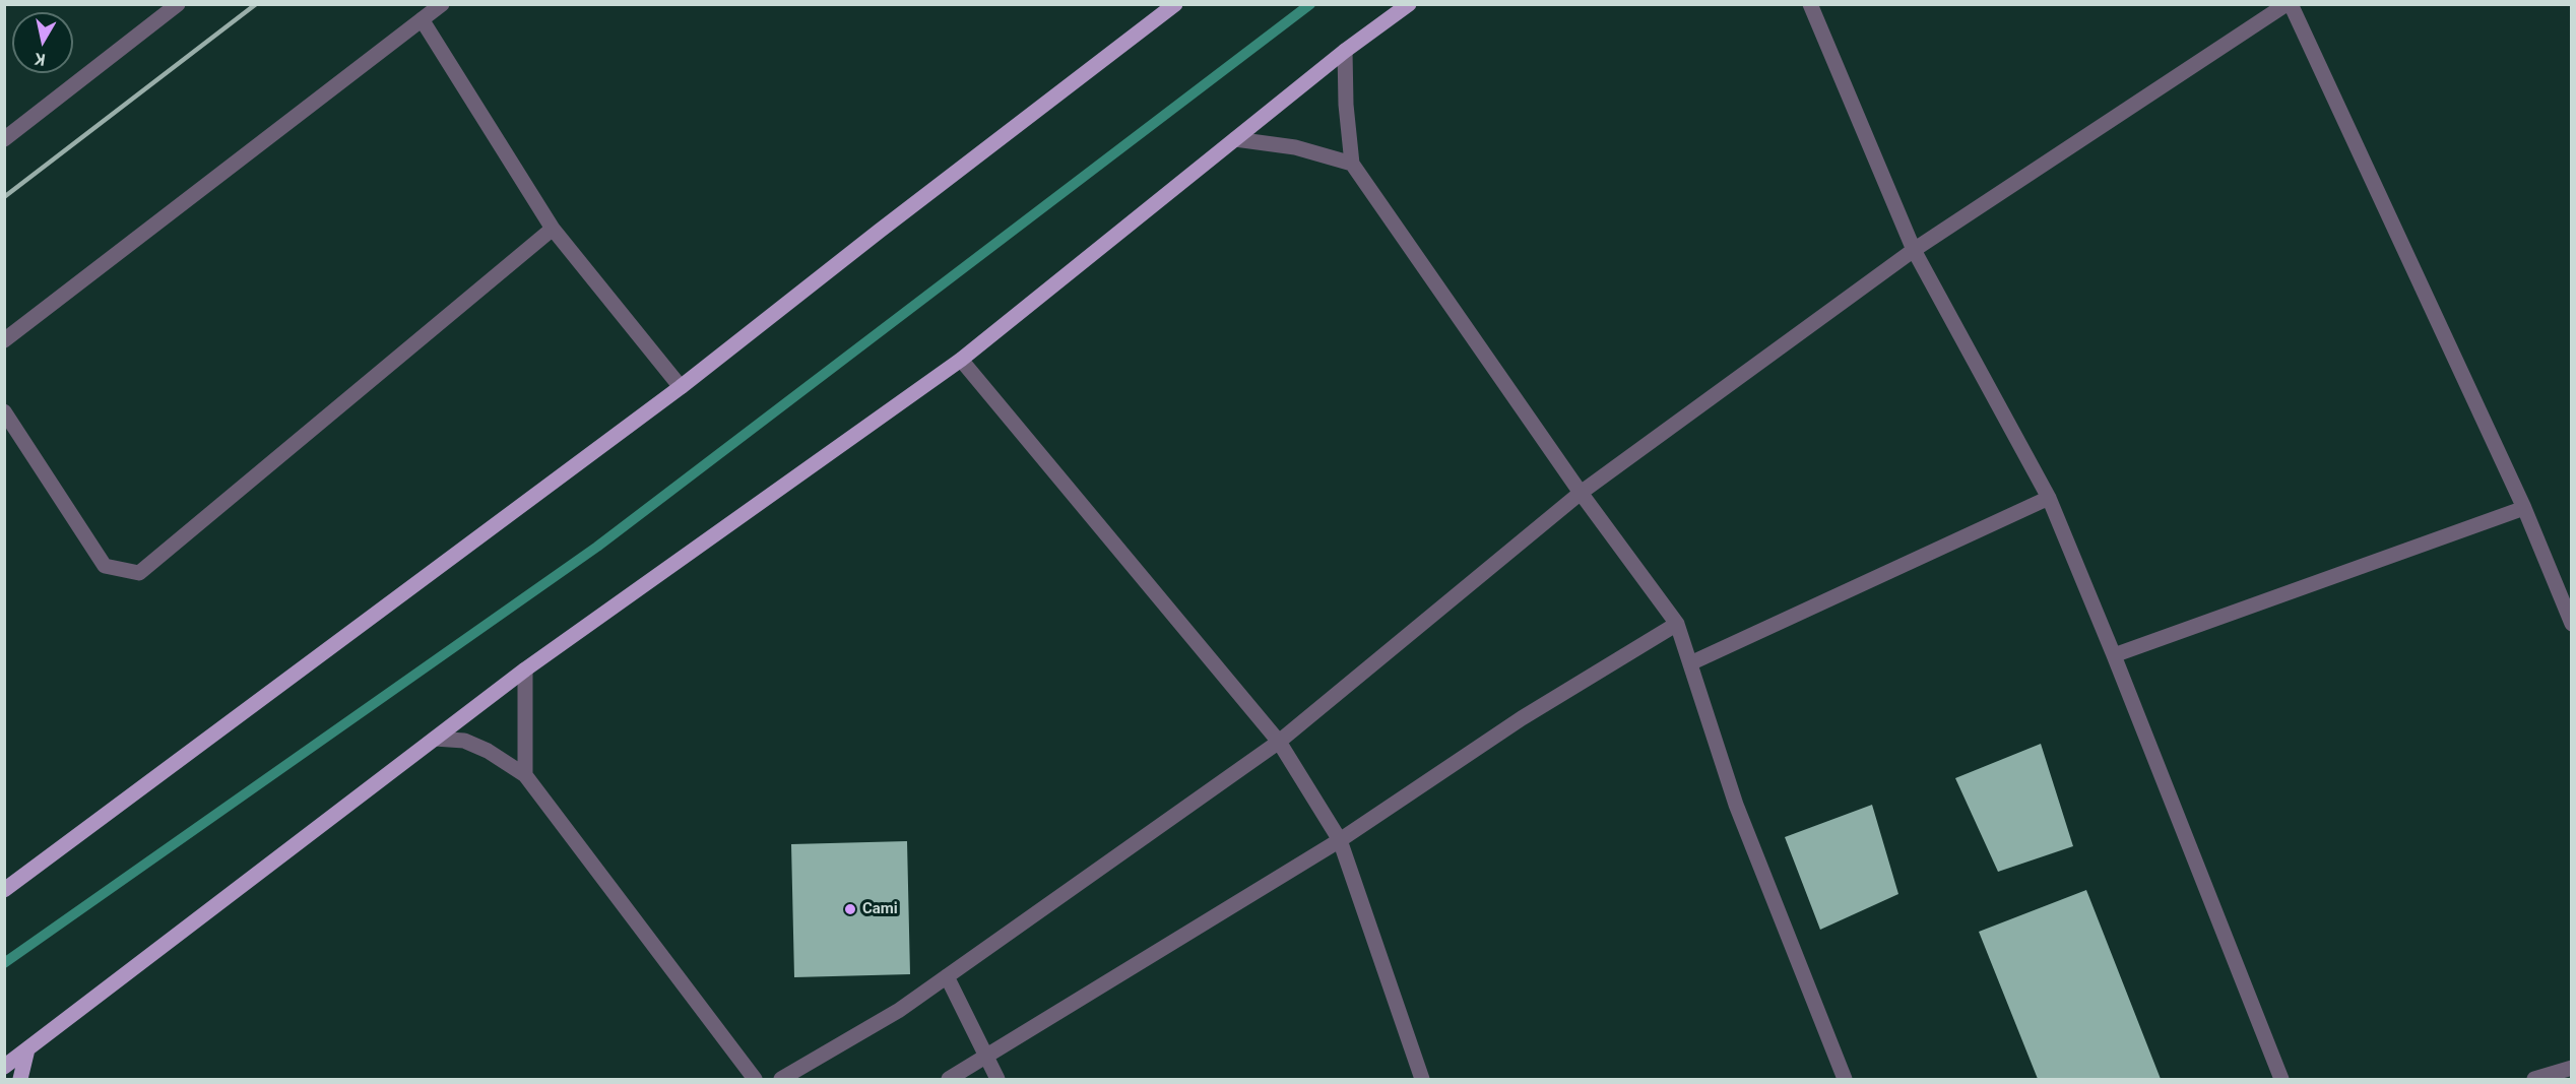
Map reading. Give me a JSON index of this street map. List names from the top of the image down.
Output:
{
  "places": ["Cami"],
  "north": "bottom"
}
